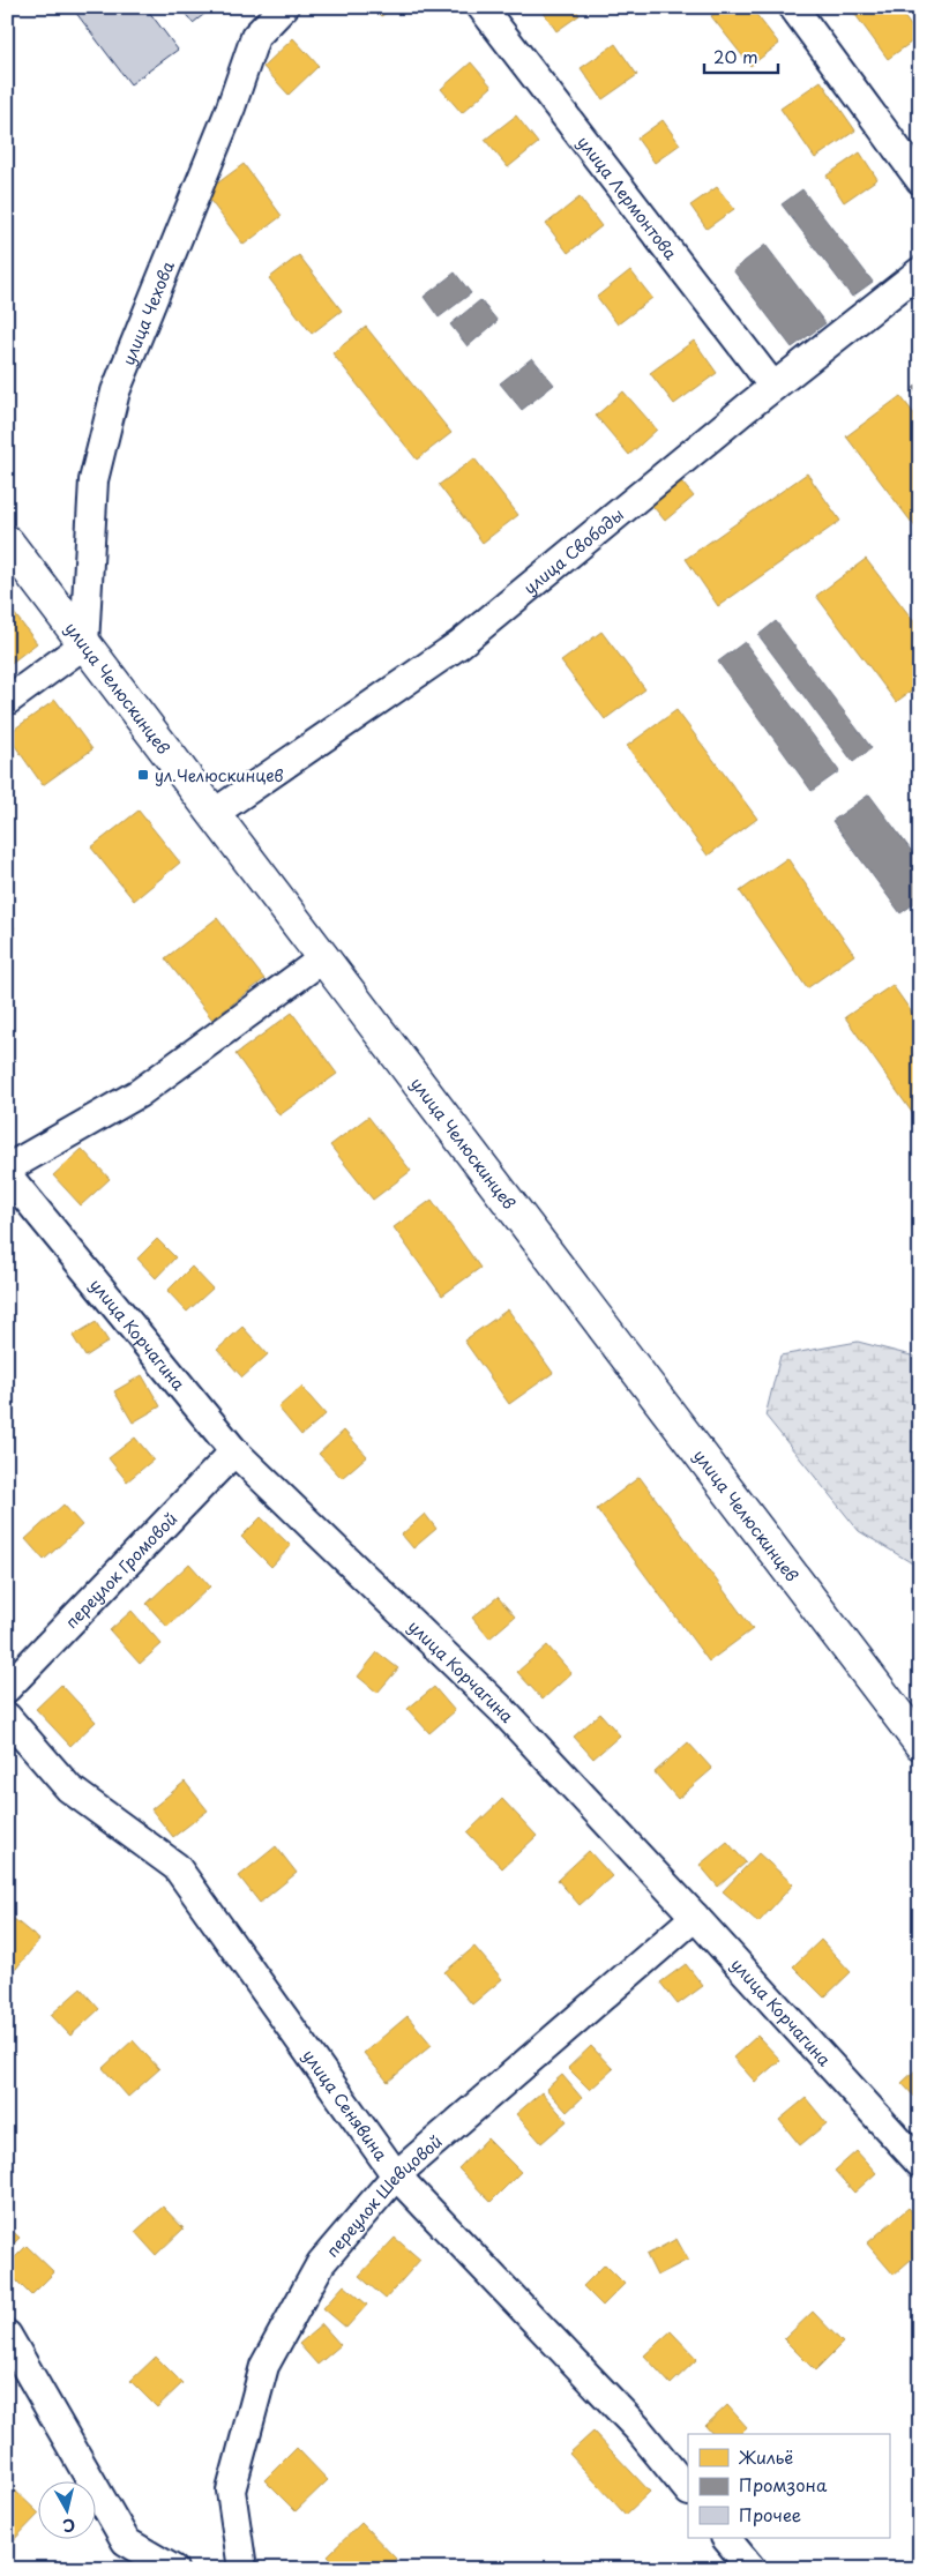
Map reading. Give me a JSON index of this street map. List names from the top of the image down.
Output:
{
  "streets": {
    "main road": ["улица Челюскинцев"],
    "street": [
      "улица Лермонтова",
      "улица Чехова",
      "улица Свободы",
      "улица Корчагина",
      "переулок Громовой",
      "улица Сенявина",
      "переулок Шевцовой"
    ]
  },
  "crossings": [
    ["улица Лермонтова", "улица Свободы"],
    ["улица Чехова", "улица Челюскинцев"],
    ["улица Свободы", "улица Челюскинцев"],
    ["улица Корчагина", "переулок Громовой"],
    ["улица Корчагина", "переулок Шевцовой"],
    ["улица Сенявина", "переулок Шевцовой"]
  ],
  "places": {
    "transit": ["ул.Челюскинцев"]
  },
  "legend": ["Жильё", "Промзона", "Прочее"],
  "scale_bar": "20 m",
  "north": "bottom"
}
